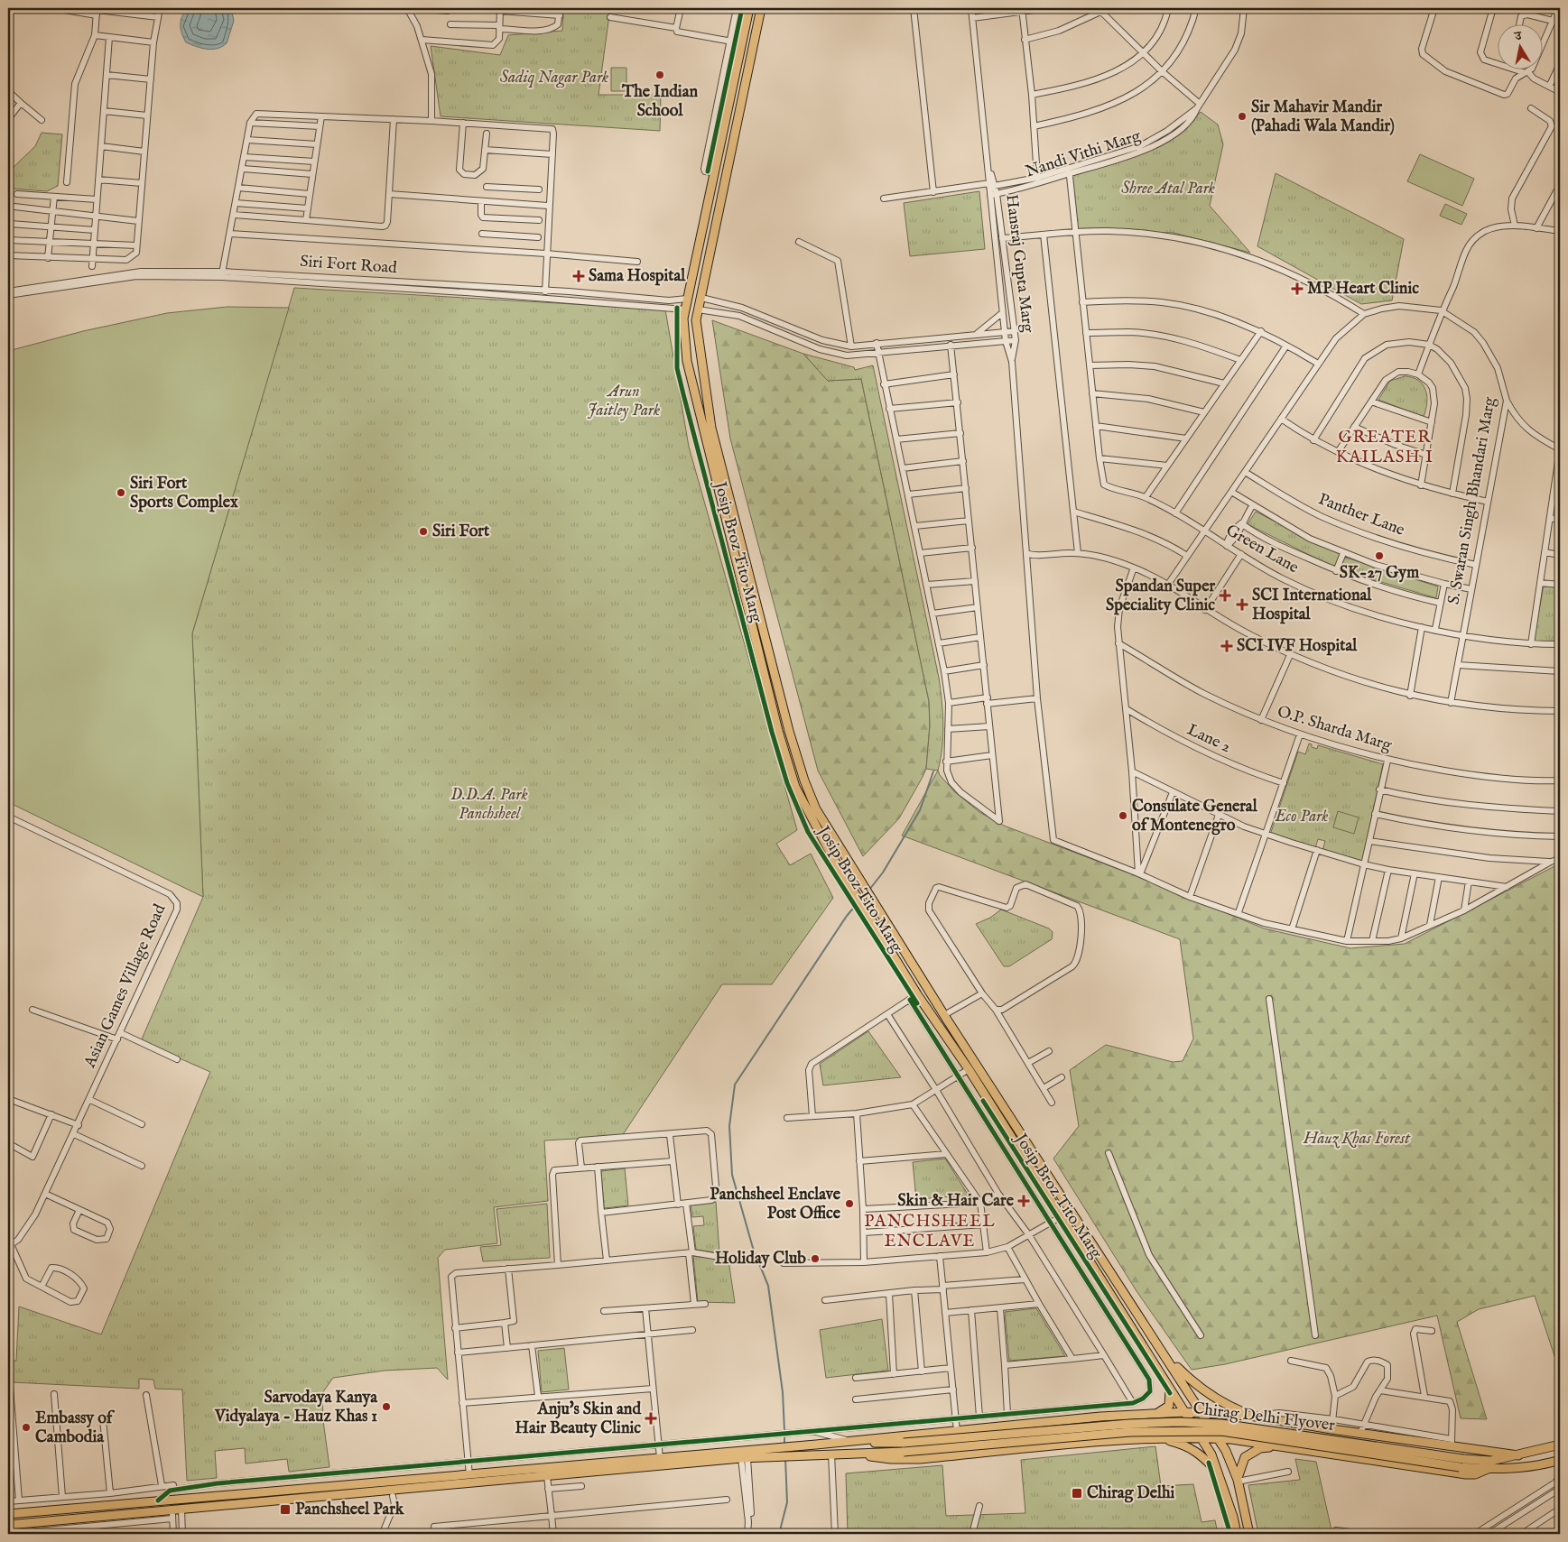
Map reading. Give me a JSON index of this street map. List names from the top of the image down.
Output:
{
  "streets": {
    "main road": ["Josip Broz Tito Marg", "Chirag Delhi Flyover"],
    "street": [
      "Nandi Vithi Marg",
      "Hansraj Gupta Marg",
      "Siri Fort Road",
      "S. Swaran Singh Bhandari Marg",
      "Panther Lane",
      "Green Lane",
      "O.P. Sharda Marg",
      "Lane 2",
      "Asian Games Village Road"
    ]
  },
  "crossings": [
    ["Nandi Vithi Marg", "Hansraj Gupta Marg"],
    ["Siri Fort Road", "Josip Broz Tito Marg"],
    ["S. Swaran Singh Bhandari Marg", "Panther Lane"],
    ["S. Swaran Singh Bhandari Marg", "Green Lane"]
  ],
  "districts": ["GREATER KAILASH I", "PANCHSHEEL ENCLAVE"],
  "parks": [
    "Sadiq Nagar Park",
    "Shree Atal Park",
    "Arun Jaitley Park",
    "D.D.A. Park Panchsheel",
    "Eco Park",
    "Hauz Khas Forest"
  ],
  "places": {
    "other": [
      "The Indian School",
      "Sir Mahavir Mandir (Pahadi Wala Mandir)",
      "Siri Fort Sports Complex",
      "Siri Fort",
      "SK-27 Gym",
      "Consulate General of Montenegro",
      "Panchsheel Enclave Post Office",
      "Holiday Club",
      "Sarvodaya Kanya Vidyalaya - Hauz Khas 1",
      "Embassy of Cambodia"
    ],
    "health": [
      "Sama Hospital",
      "MP Heart Clinic",
      "Spandan Super Speciality Clinic",
      "SCI International Hospital",
      "SCI IVF Hospital",
      "Skin & Hair Care",
      "Anju's Skin and Hair Beauty Clinic"
    ],
    "transit": ["Chirag Delhi", "Panchsheel Park"]
  },
  "north": "top"
}
